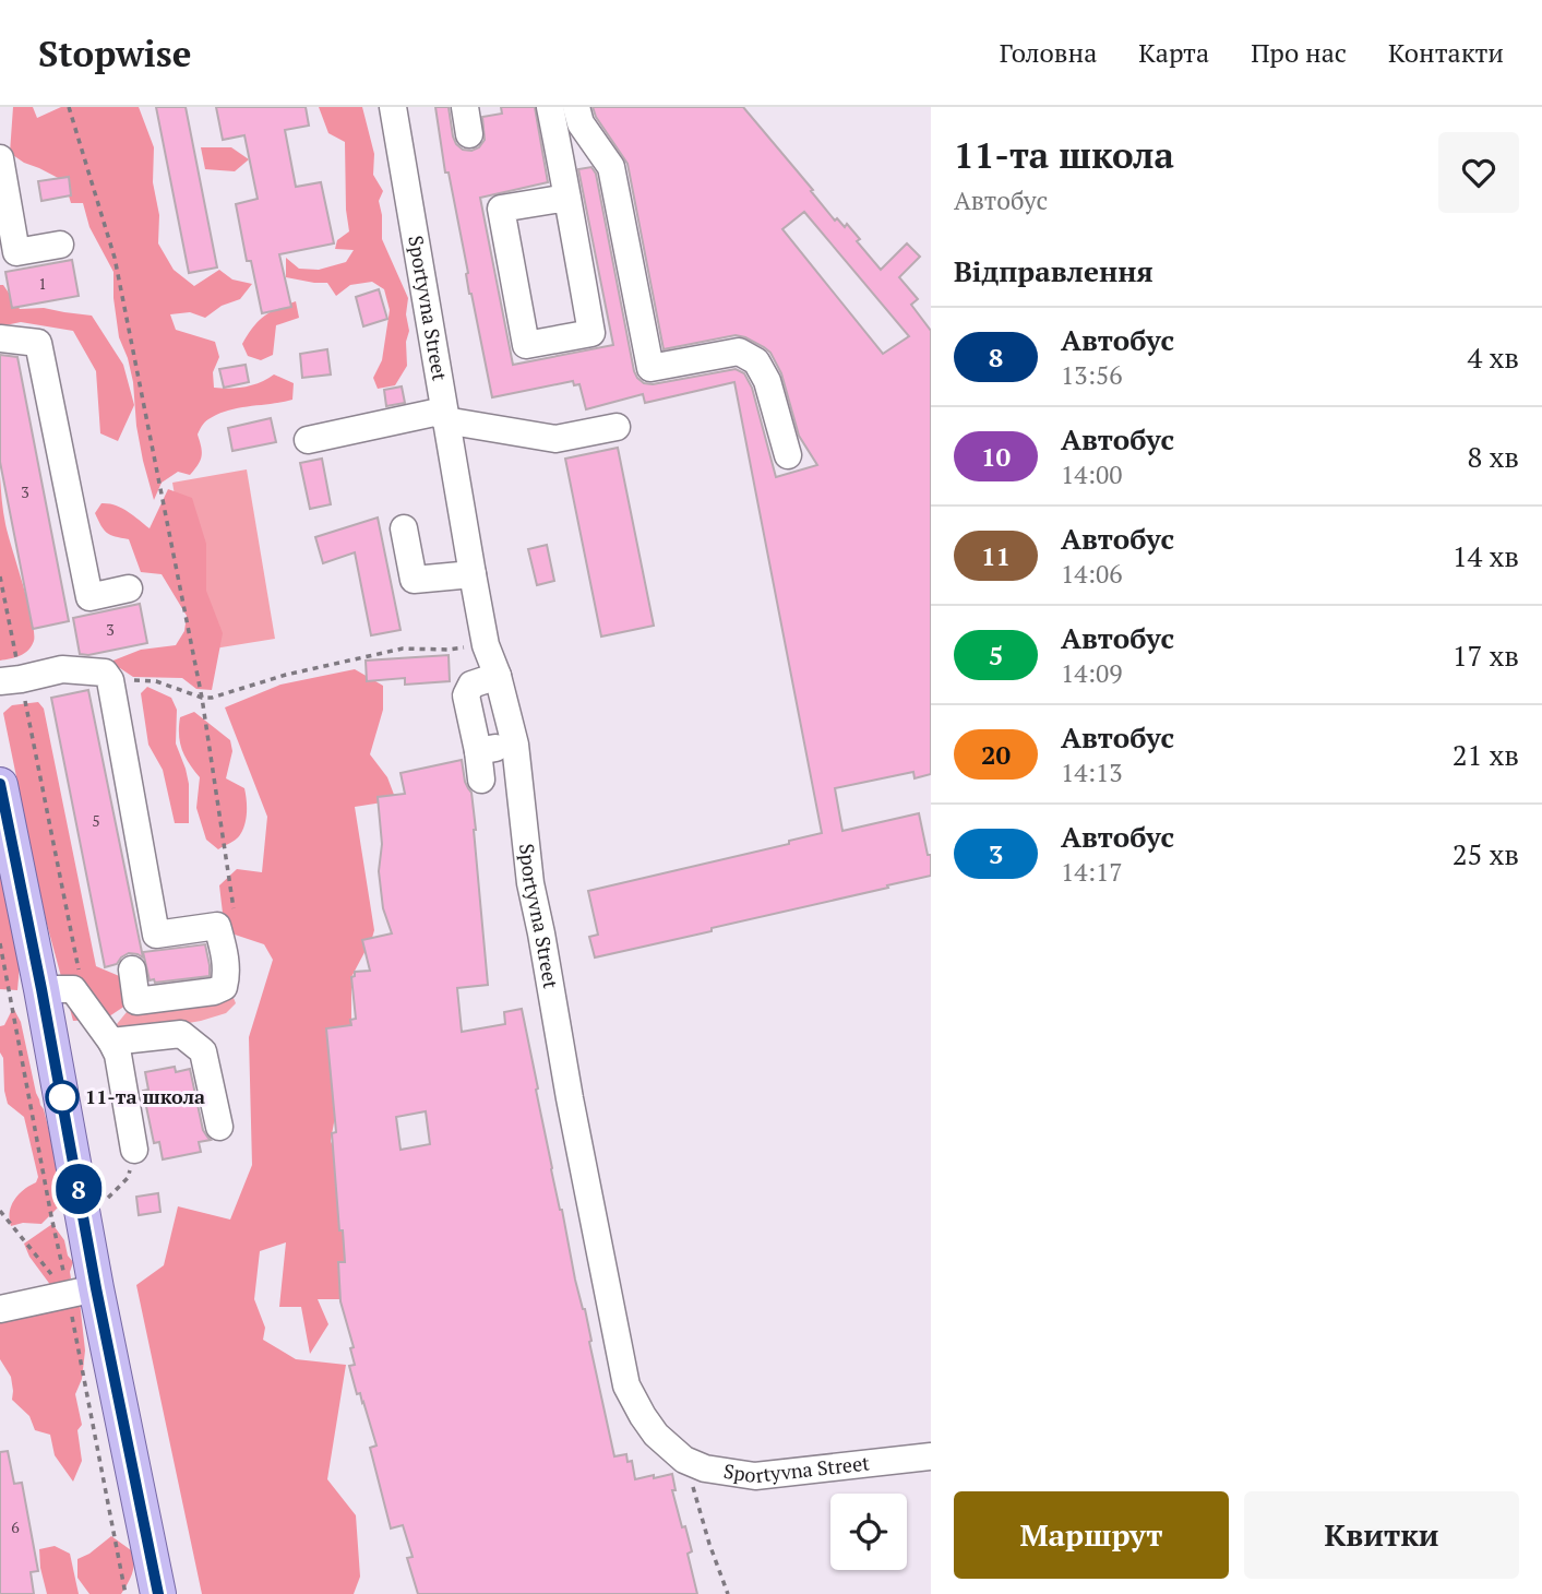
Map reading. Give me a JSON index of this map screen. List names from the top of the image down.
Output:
{
  "streets": {
    "street": ["Sportyvna Street"]
  },
  "places": ["11-та школа"],
  "lines": ["bus line 8"],
  "house_numbers": [
    "1",
    "3",
    "3",
    "5",
    "6"
  ],
  "page": {
    "header": "Stopwise",
    "nav": [
      "Головна",
      "Карта",
      "Про нас",
      "Контакти"
    ],
    "on_map": "8",
    "heading": [
      ["11-та школа", "Автобус"],
      "Відправлення"
    ],
    "list": [
      {
        "mark": "8",
        "name": "Автобус",
        "note": "13:56",
        "value": "4 хв"
      },
      {
        "mark": "10",
        "name": "Автобус",
        "note": "14:00",
        "value": "8 хв"
      },
      {
        "mark": "11",
        "name": "Автобус",
        "note": "14:06",
        "value": "14 хв"
      },
      {
        "mark": "5",
        "name": "Автобус",
        "note": "14:09",
        "value": "17 хв"
      },
      {
        "mark": "20",
        "name": "Автобус",
        "note": "14:13",
        "value": "21 хв"
      },
      {
        "mark": "3",
        "name": "Автобус",
        "note": "14:17",
        "value": "25 хв"
      }
    ],
    "buttons": ["Маршрут", "Квитки"]
  }
}
